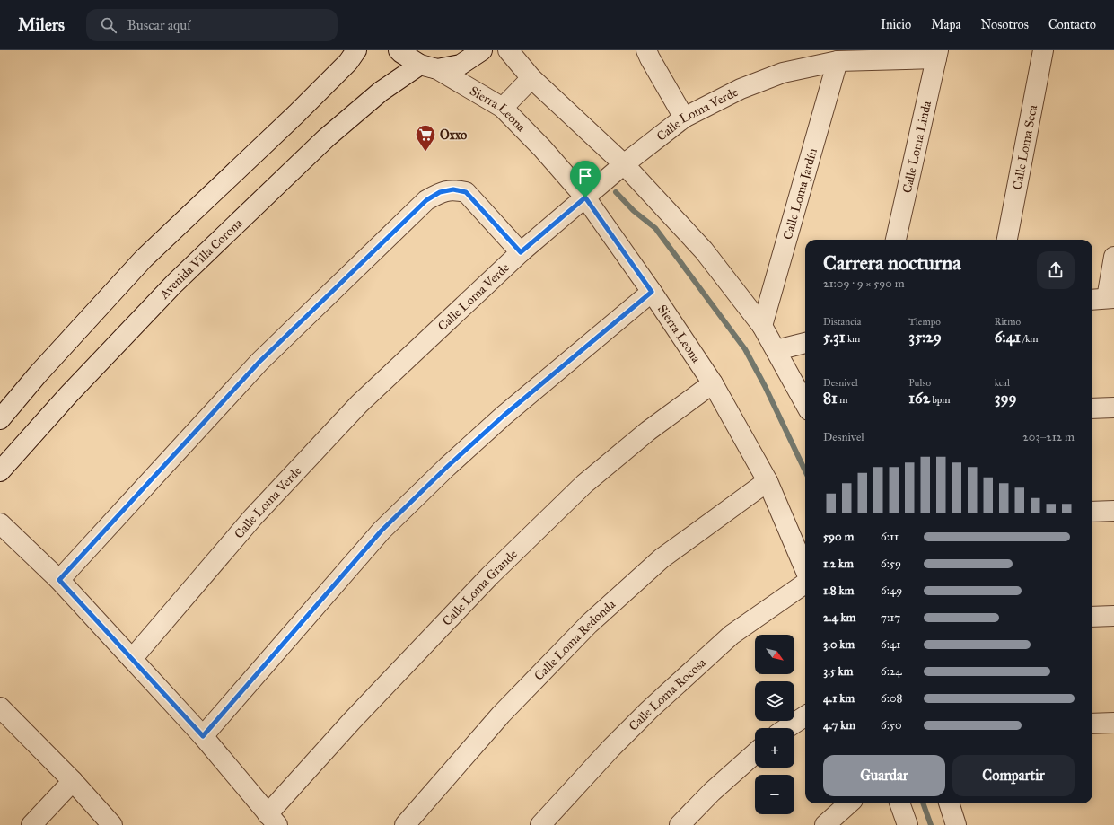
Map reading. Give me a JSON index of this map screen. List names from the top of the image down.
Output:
{
  "streets": {
    "street": [
      "Sierra Leona",
      "Calle Loma Verde",
      "Calle Loma Linda",
      "Calle Loma Seca",
      "Calle Loma Jardín",
      "Avenida Villa Corona",
      "Calle Loma Grande",
      "Calle Loma Redonda",
      "Calle Loma Rocosa"
    ]
  },
  "crossings": [
    ["Sierra Leona", "Calle Loma Verde"],
    ["Sierra Leona", "Avenida Villa Corona"],
    ["Sierra Leona", "Calle Loma Grande"],
    ["Sierra Leona", "Calle Loma Redonda"],
    ["Calle Loma Verde", "Calle Loma Linda"],
    ["Calle Loma Verde", "Calle Loma Jardín"]
  ],
  "places": {
    "supermarket": ["Oxxo"]
  },
  "north": "bottom right",
  "page": {
    "header": "Milers",
    "search": "Buscar aquí",
    "nav": [
      "Inicio",
      "Mapa",
      "Nosotros",
      "Contacto"
    ],
    "heading": ["Carrera nocturna", "21:09 · 9 × 590 m"],
    "stats": [
      ["Distancia", "5.31 km"],
      ["Tiempo", "35:29"],
      ["Ritmo", "6:41 /km"],
      ["Desnivel", "81 m"],
      ["Pulso", "162 bpm"],
      ["kcal", "399"]
    ],
    "chart": ["Desnivel", "203–212 m"],
    "list": [
      {
        "name": "590 m",
        "note": "6:11"
      },
      {
        "name": "1.2 km",
        "note": "6:59"
      },
      {
        "name": "1.8 km",
        "note": "6:49"
      },
      {
        "name": "2.4 km",
        "note": "7:17"
      },
      {
        "name": "3.0 km",
        "note": "6:41"
      },
      {
        "name": "3.5 km",
        "note": "6:24"
      },
      {
        "name": "4.1 km",
        "note": "6:08"
      },
      {
        "name": "4.7 km",
        "note": "6:50"
      }
    ],
    "map_buttons": ["+", "−"],
    "buttons": ["Guardar", "Compartir"]
  }
}
